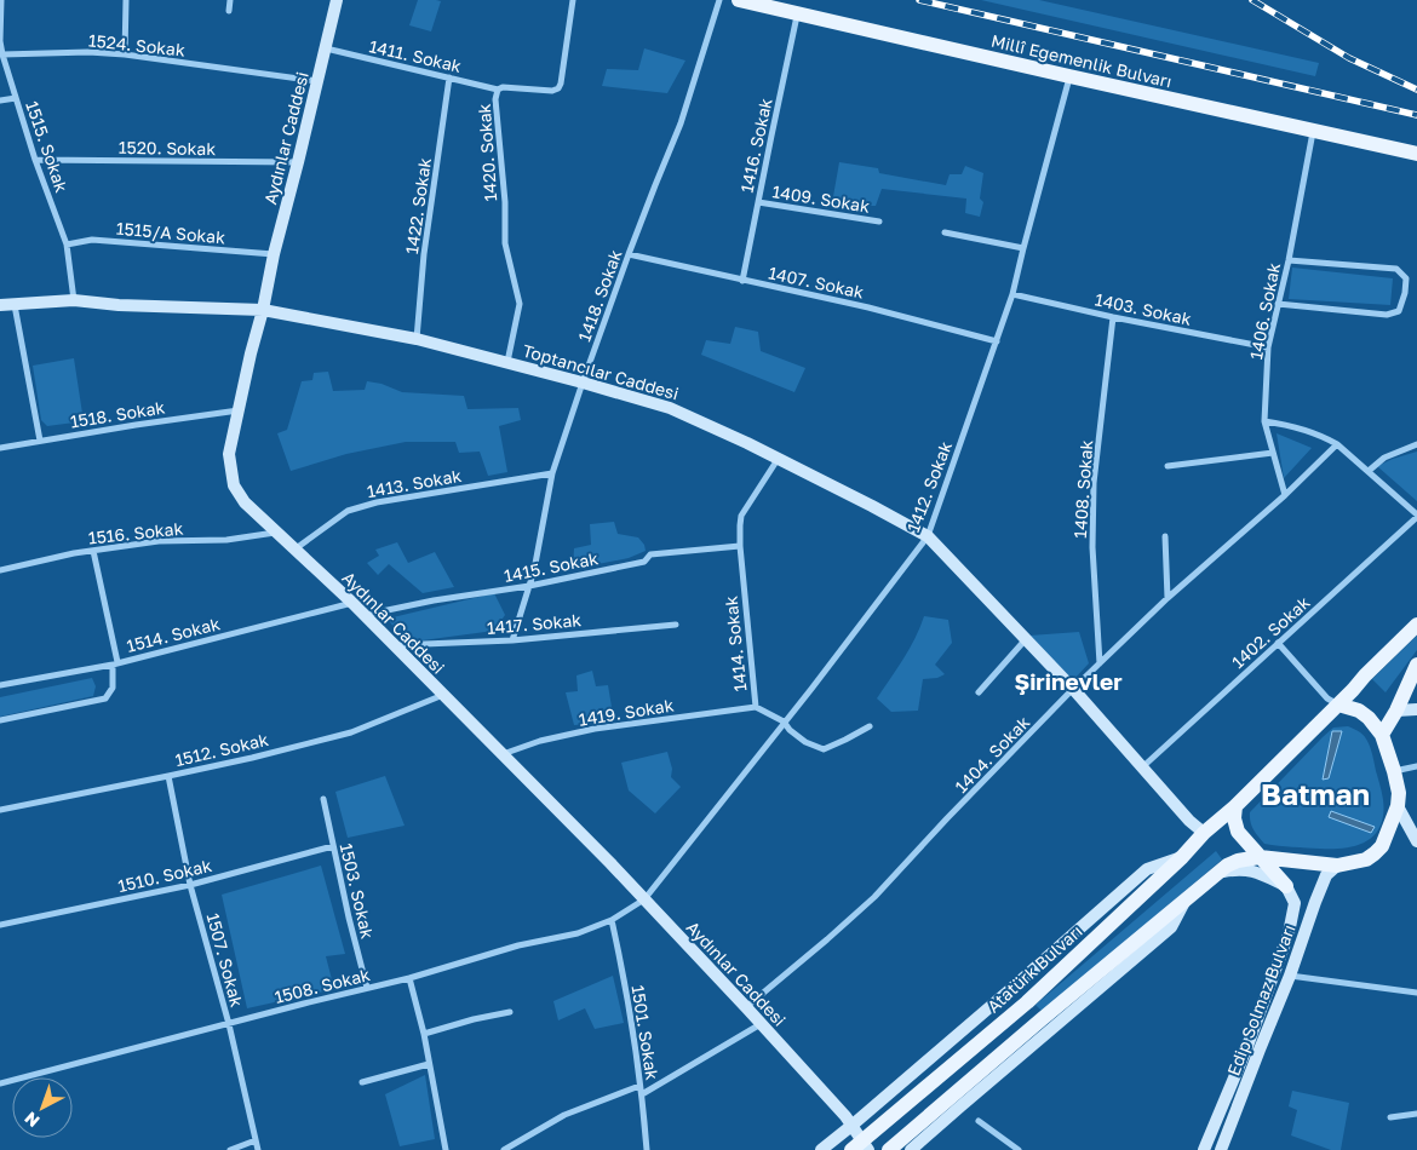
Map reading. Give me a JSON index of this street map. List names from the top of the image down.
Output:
{
  "streets": {
    "main road": ["Millî Egemenlik Bulvarı", "Atatürk Bulvarı"],
    "street": [
      "1524. Sokak",
      "1411. Sokak",
      "Aydınlar Caddesi",
      "1416. Sokak",
      "1515. Sokak",
      "1520. Sokak",
      "1420. Sokak",
      "1409. Sokak",
      "1422. Sokak",
      "1515/A Sokak",
      "1407. Sokak",
      "1418. Sokak",
      "1403. Sokak",
      "1406. Sokak",
      "Toptancılar Caddesi",
      "1518. Sokak",
      "1413. Sokak",
      "1412. Sokak",
      "1408. Sokak",
      "1516. Sokak",
      "1415. Sokak",
      "1417. Sokak",
      "1402. Sokak",
      "1514. Sokak",
      "1414. Sokak",
      "1419. Sokak",
      "1512. Sokak",
      "1404. Sokak",
      "1510. Sokak",
      "1503. Sokak",
      "1507. Sokak",
      "1508. Sokak",
      "Edip Solmaz Bulvarı",
      "1501. Sokak"
    ]
  },
  "crossings": [
    ["1524. Sokak", "Aydınlar Caddesi"],
    ["1524. Sokak", "1515. Sokak"],
    ["1411. Sokak", "Aydınlar Caddesi"],
    ["1411. Sokak", "1420. Sokak"],
    ["1411. Sokak", "1422. Sokak"],
    ["Millî Egemenlik Bulvarı", "1416. Sokak"],
    ["Millî Egemenlik Bulvarı", "1406. Sokak"],
    ["Millî Egemenlik Bulvarı", "1412. Sokak"],
    ["Aydınlar Caddesi", "1520. Sokak"],
    ["Aydınlar Caddesi", "1515/A Sokak"],
    ["Aydınlar Caddesi", "Toptancılar Caddesi"],
    ["Aydınlar Caddesi", "1518. Sokak"],
    ["Aydınlar Caddesi", "1413. Sokak"],
    ["Aydınlar Caddesi", "1412. Sokak"],
    ["Aydınlar Caddesi", "1516. Sokak"],
    ["Aydınlar Caddesi", "1415. Sokak"],
    ["Aydınlar Caddesi", "1417. Sokak"],
    ["Aydınlar Caddesi", "1514. Sokak"],
    ["Aydınlar Caddesi", "1419. Sokak"],
    ["Aydınlar Caddesi", "1512. Sokak"],
    ["Aydınlar Caddesi", "1404. Sokak"],
    ["Aydınlar Caddesi", "Atatürk Bulvarı"],
    ["Aydınlar Caddesi", "1508. Sokak"],
    ["1416. Sokak", "1409. Sokak"],
    ["1416. Sokak", "1407. Sokak"],
    ["1515. Sokak", "1520. Sokak"],
    ["1515. Sokak", "1515/A Sokak"],
    ["1515. Sokak", "Toptancılar Caddesi"],
    ["1420. Sokak", "Toptancılar Caddesi"],
    ["1422. Sokak", "Toptancılar Caddesi"],
    ["1407. Sokak", "1418. Sokak"],
    ["1407. Sokak", "1412. Sokak"],
    ["1418. Sokak", "Toptancılar Caddesi"],
    ["1418. Sokak", "1413. Sokak"],
    ["1418. Sokak", "1415. Sokak"],
    ["1418. Sokak", "1417. Sokak"],
    ["1403. Sokak", "1406. Sokak"],
    ["1403. Sokak", "1412. Sokak"],
    ["1403. Sokak", "1408. Sokak"],
    ["1406. Sokak", "1404. Sokak"],
    ["Toptancılar Caddesi", "1412. Sokak"],
    ["Toptancılar Caddesi", "1402. Sokak"],
    ["Toptancılar Caddesi", "1414. Sokak"],
    ["Toptancılar Caddesi", "1404. Sokak"],
    ["Toptancılar Caddesi", "Atatürk Bulvarı"],
    ["1412. Sokak", "1414. Sokak"],
    ["1412. Sokak", "1508. Sokak"],
    ["1408. Sokak", "1404. Sokak"],
    ["1415. Sokak", "1414. Sokak"],
    ["1414. Sokak", "1419. Sokak"],
    ["1512. Sokak", "1507. Sokak"],
    ["1510. Sokak", "1503. Sokak"],
    ["1510. Sokak", "1507. Sokak"],
    ["1503. Sokak", "1508. Sokak"],
    ["1507. Sokak", "1508. Sokak"],
    ["Atatürk Bulvarı", "Edip Solmaz Bulvarı"],
    ["1508. Sokak", "1501. Sokak"]
  ],
  "districts": ["Şirinevler", "Batman"],
  "north": "bottom left"
}
